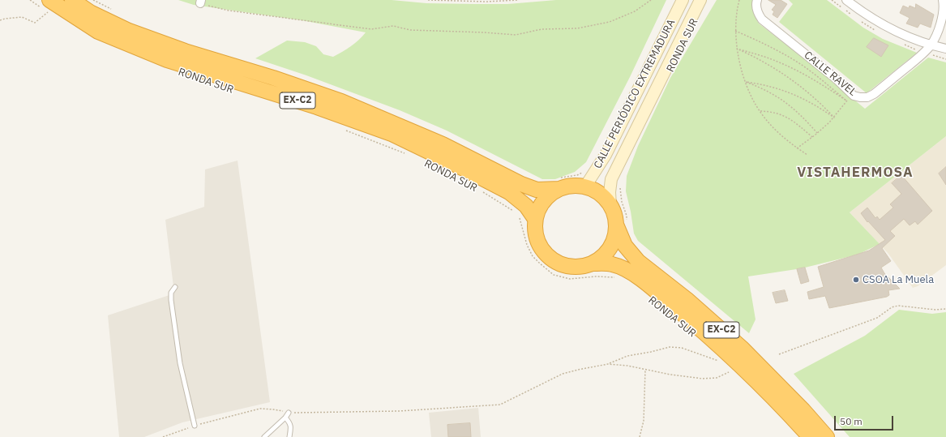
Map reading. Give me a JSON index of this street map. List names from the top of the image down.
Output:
{
  "streets": {
    "highway": ["RONDA SUR", "EX-C2"],
    "main road": ["CALLE PERIÓDICO EXTREMADURA"],
    "street": ["CALLE RAVEL"]
  },
  "crossings": [
    ["RONDA SUR", "CALLE PERIÓDICO EXTREMADURA"],
    ["RONDA SUR", "EX-C2"],
    ["CALLE PERIÓDICO EXTREMADURA", "EX-C2"]
  ],
  "districts": ["VISTAHERMOSA"],
  "places": ["CSOA La Muela"],
  "scale_bar": "50 m"
}
